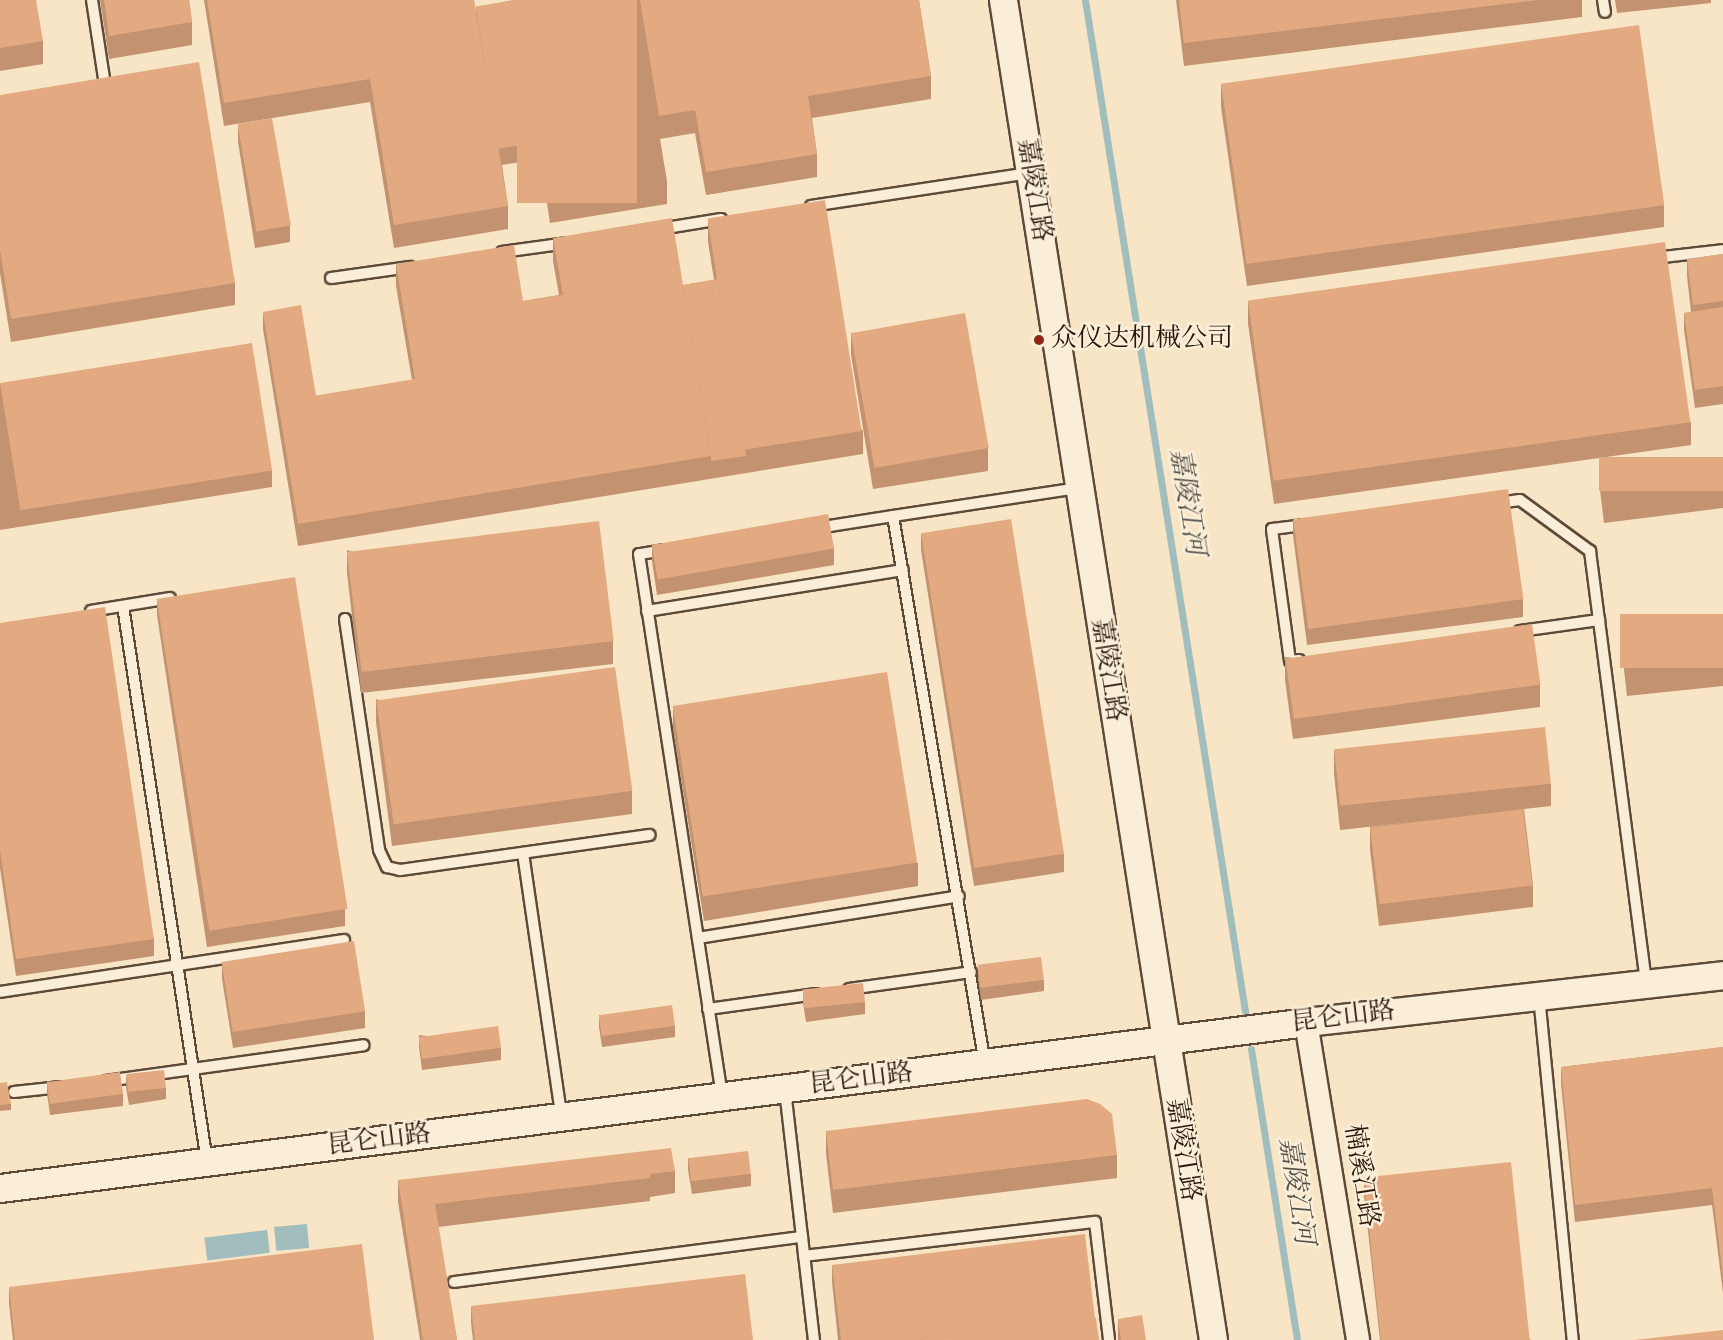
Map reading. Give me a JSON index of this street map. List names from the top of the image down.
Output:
{
  "streets": {
    "street": ["嘉陵江路", "昆仑山路", "楠溪江路"]
  },
  "crossings": [
    ["嘉陵江路", "昆仑山路"],
    ["昆仑山路", "楠溪江路"]
  ],
  "water": ["嘉陵江河"],
  "places": ["众仪达机械公司"]
}
